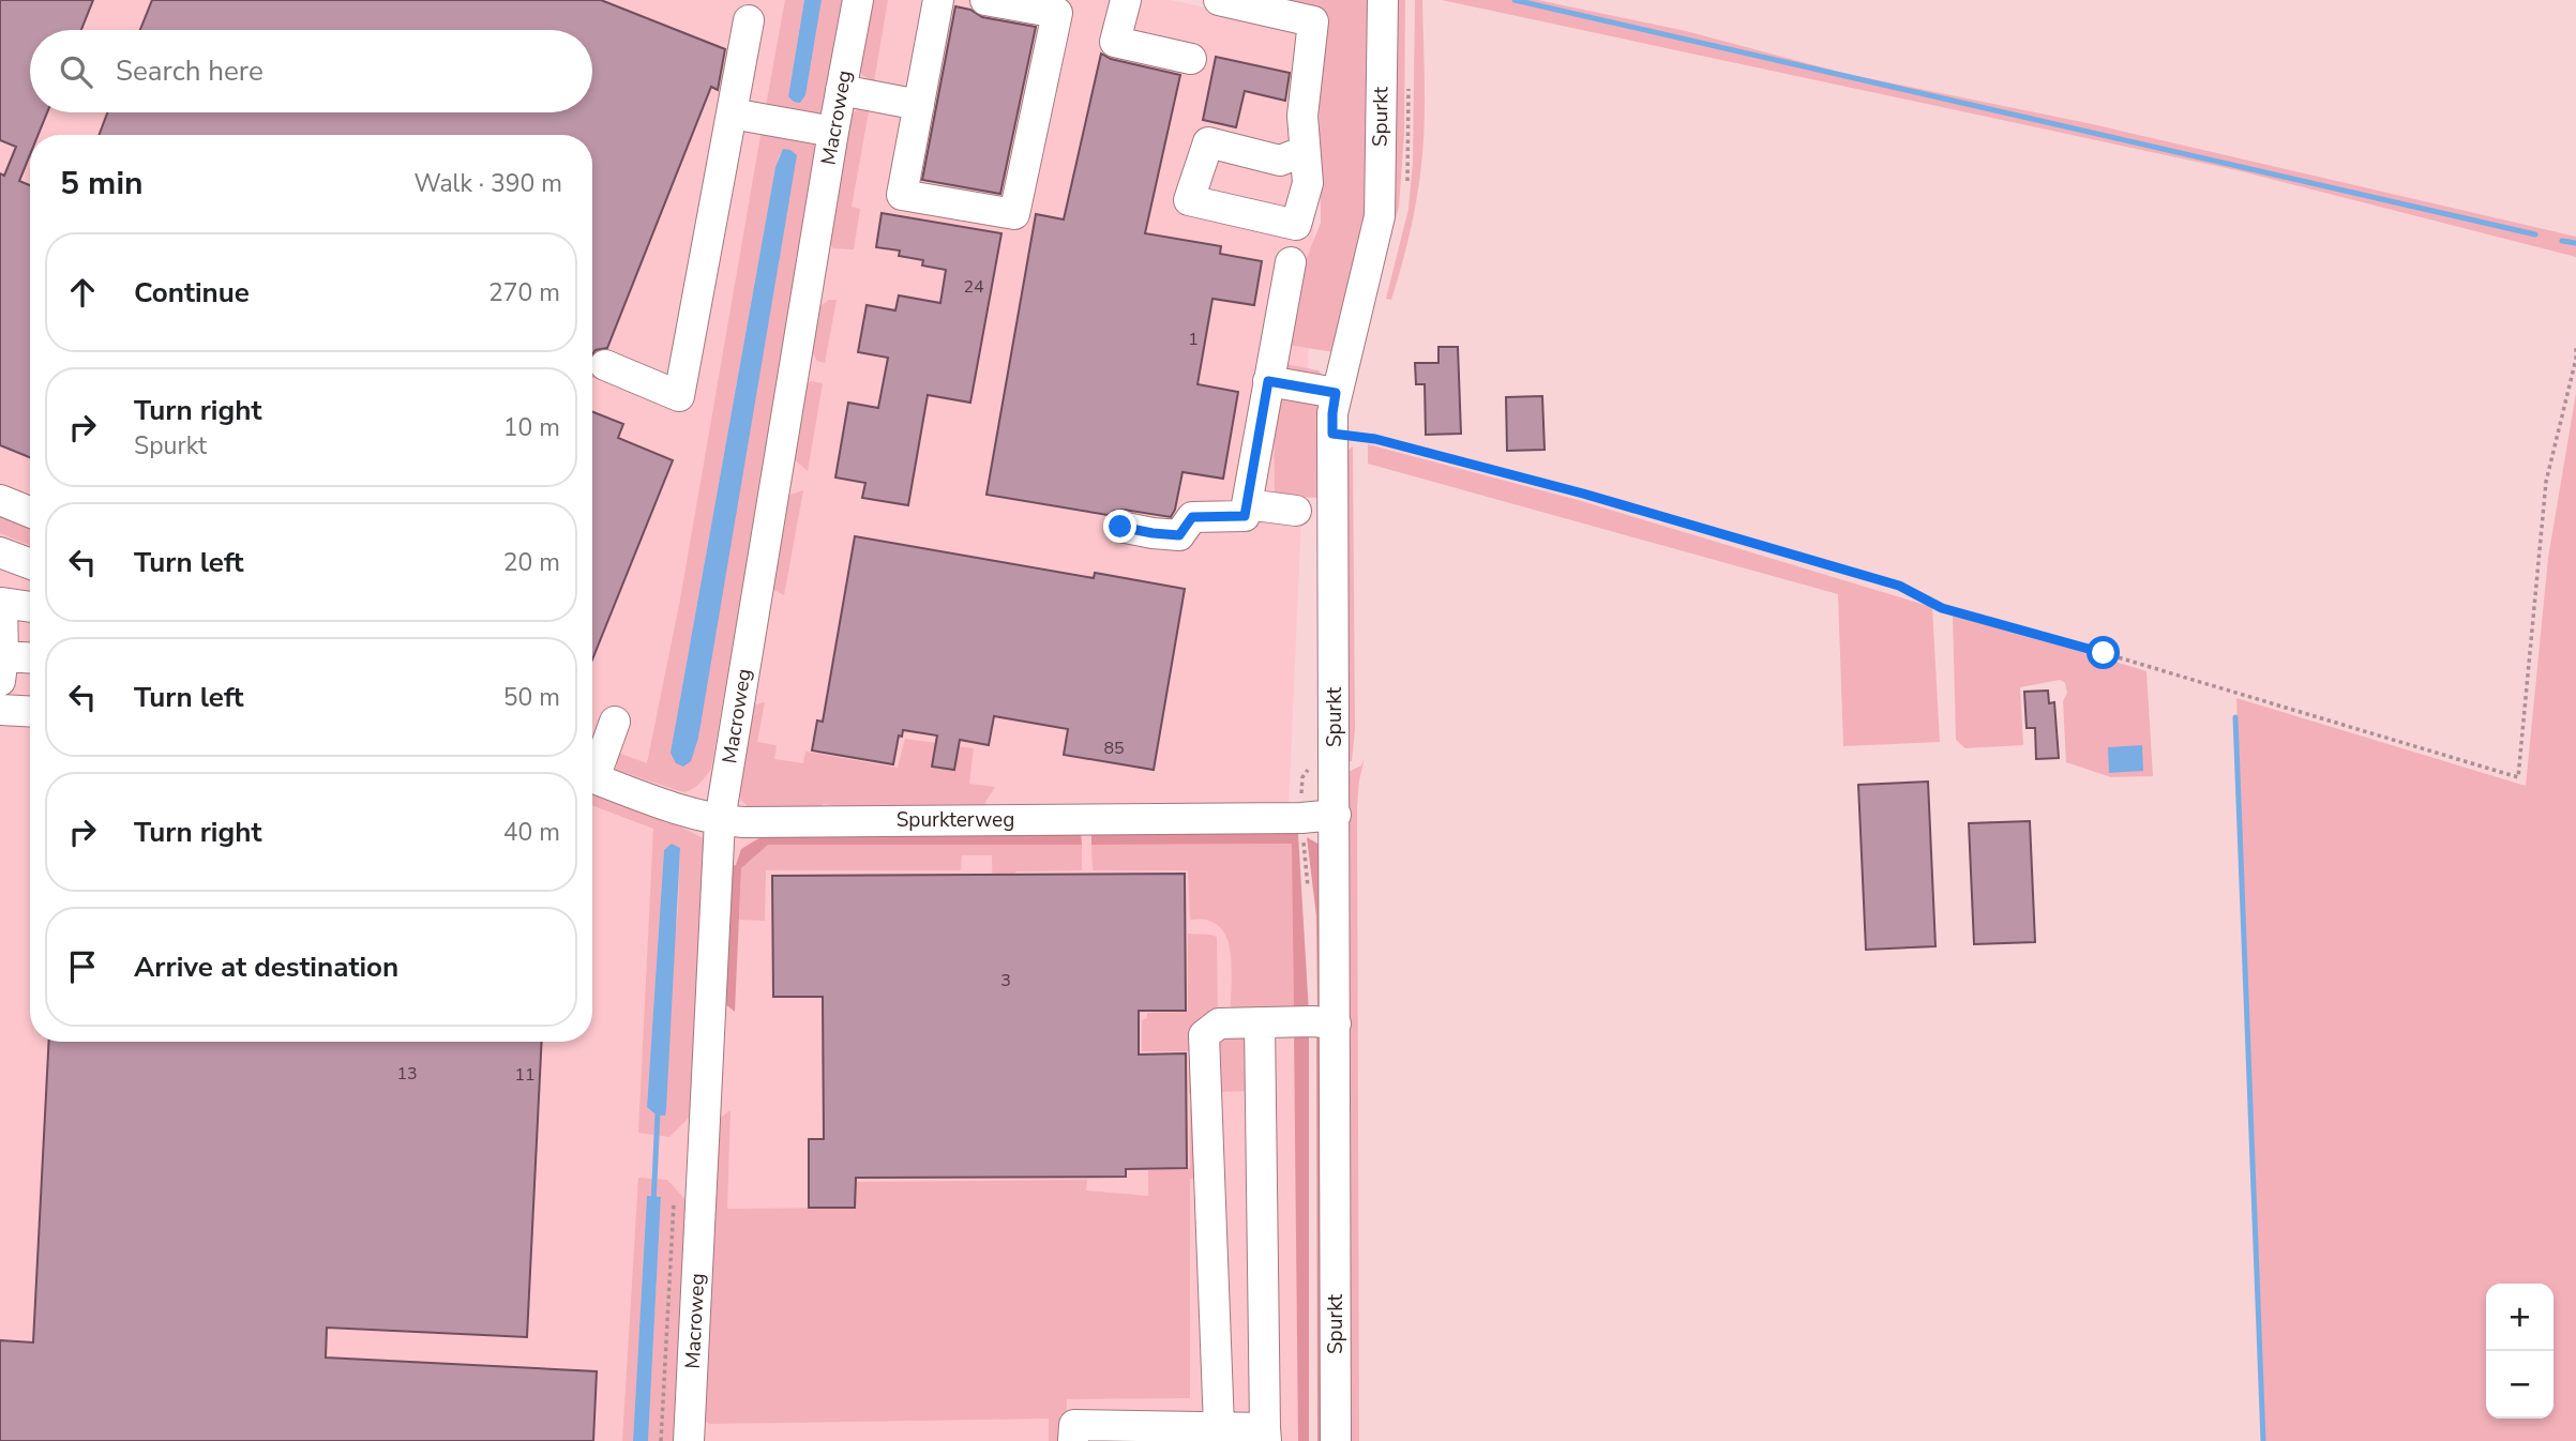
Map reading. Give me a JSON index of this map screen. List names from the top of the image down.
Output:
{
  "streets": {
    "street": ["Spurkt", "Macroweg", "Spurkterweg"]
  },
  "crossings": [
    ["Spurkt", "Spurkterweg"],
    ["Macroweg", "Spurkterweg"]
  ],
  "house_numbers": [
    "24",
    "1",
    "85",
    "3",
    "13",
    "11"
  ],
  "page": {
    "search": "Search here",
    "heading": ["5 min", "Walk · 390 m"],
    "list": [
      ["Continue", "270 m"],
      ["Turn right", "Spurkt", "10 m"],
      ["Turn left", "20 m"],
      ["Turn left", "50 m"],
      ["Turn right", "40 m"],
      "Arrive at destination"
    ],
    "map_buttons": ["+", "−"]
  }
}
